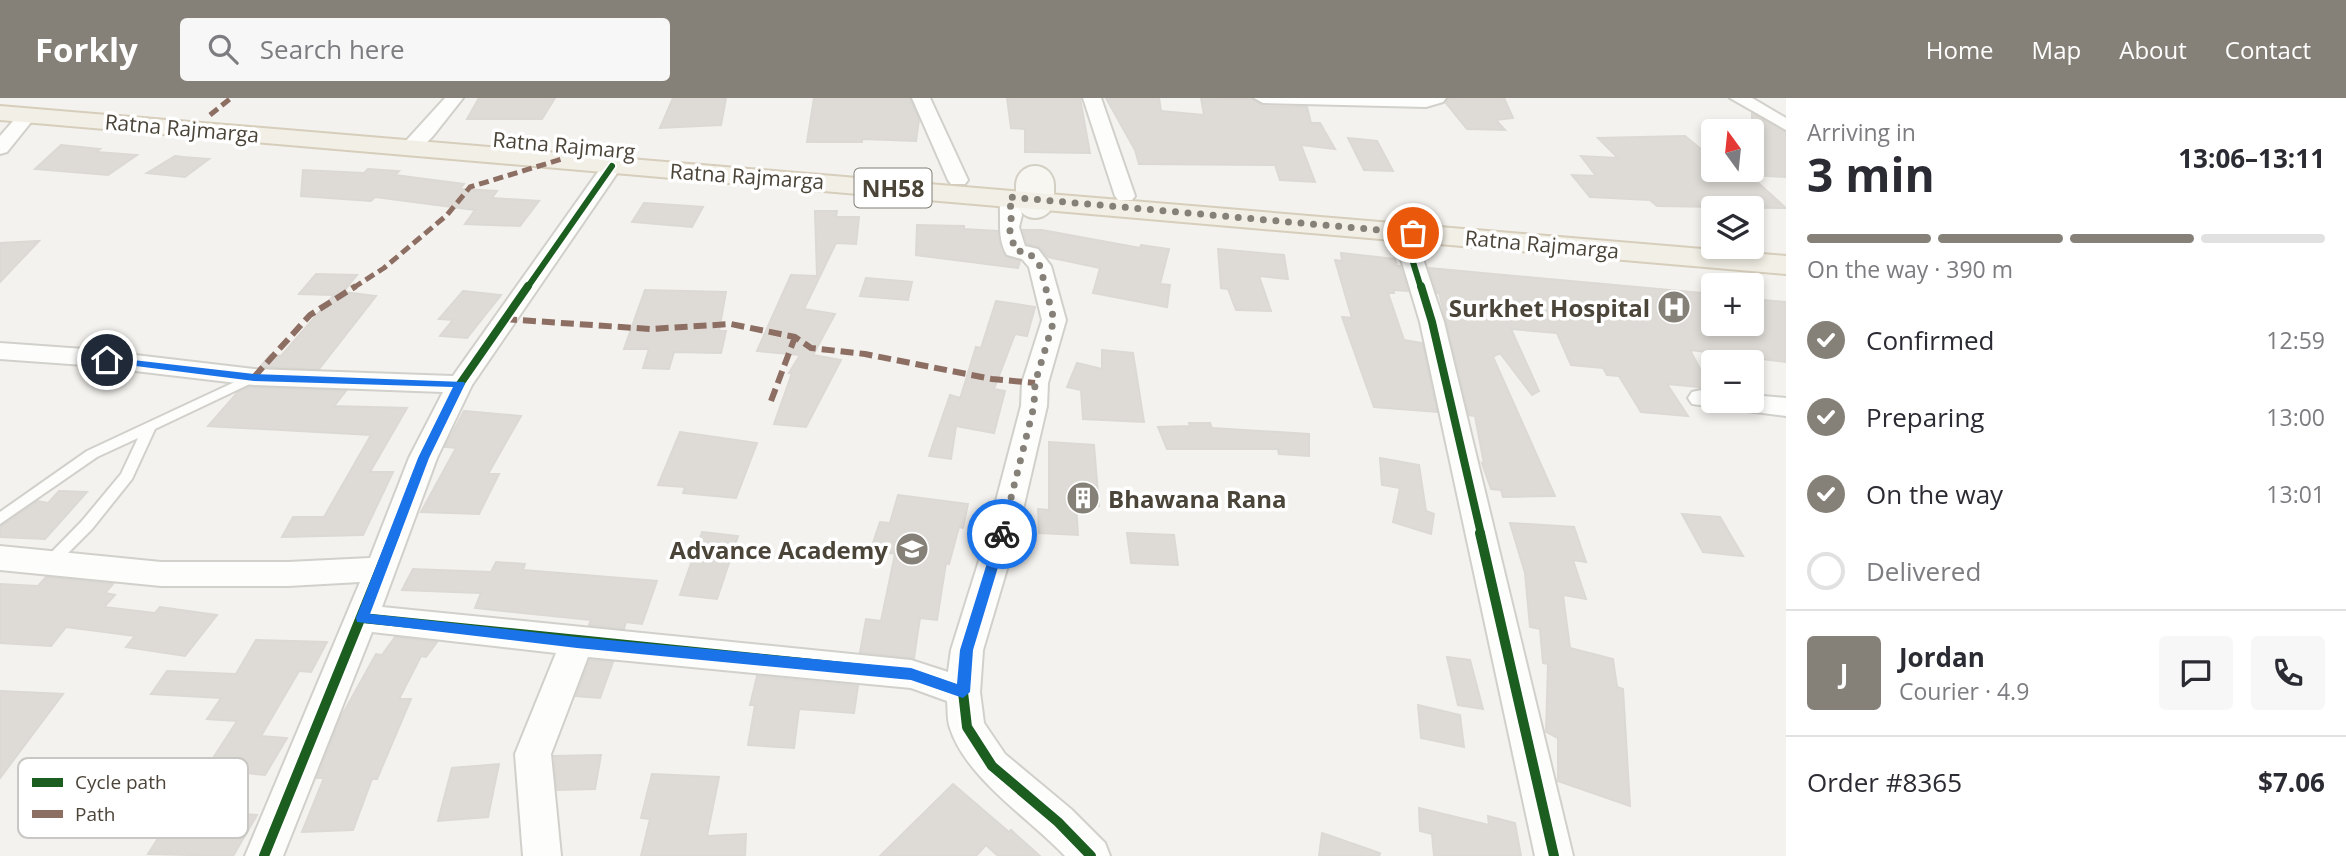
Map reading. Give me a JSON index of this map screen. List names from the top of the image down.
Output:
{
  "streets": {
    "main road": ["Ratna Rajmarga", "Ratna Rajmarg", "NH58"]
  },
  "crossings": [
    ["Ratna Rajmarga", "Ratna Rajmarg"]
  ],
  "places": {
    "hospital": ["Surkhet Hospital"],
    "building": ["Bhawana Rana"],
    "school or university": ["Advance Academy"]
  },
  "legend": ["Cycle path", "Path"],
  "north": "top",
  "page": {
    "header": "Forkly",
    "search": "Search here",
    "nav": [
      "Home",
      "Map",
      "About",
      "Contact"
    ],
    "heading": ["3 min", "Arriving in", "13:06–13:11"],
    "panel": [
      "Jordan",
      "Courier · 4.9",
      "Order #8365",
      "$7.06"
    ],
    "map_buttons": ["+", "−"],
    "bar": "On the way · 390 m",
    "list": [
      ["Confirmed", "12:59"],
      ["Preparing", "13:00"],
      ["On the way", "13:01"],
      "Delivered"
    ],
    "round": "J"
  }
}
